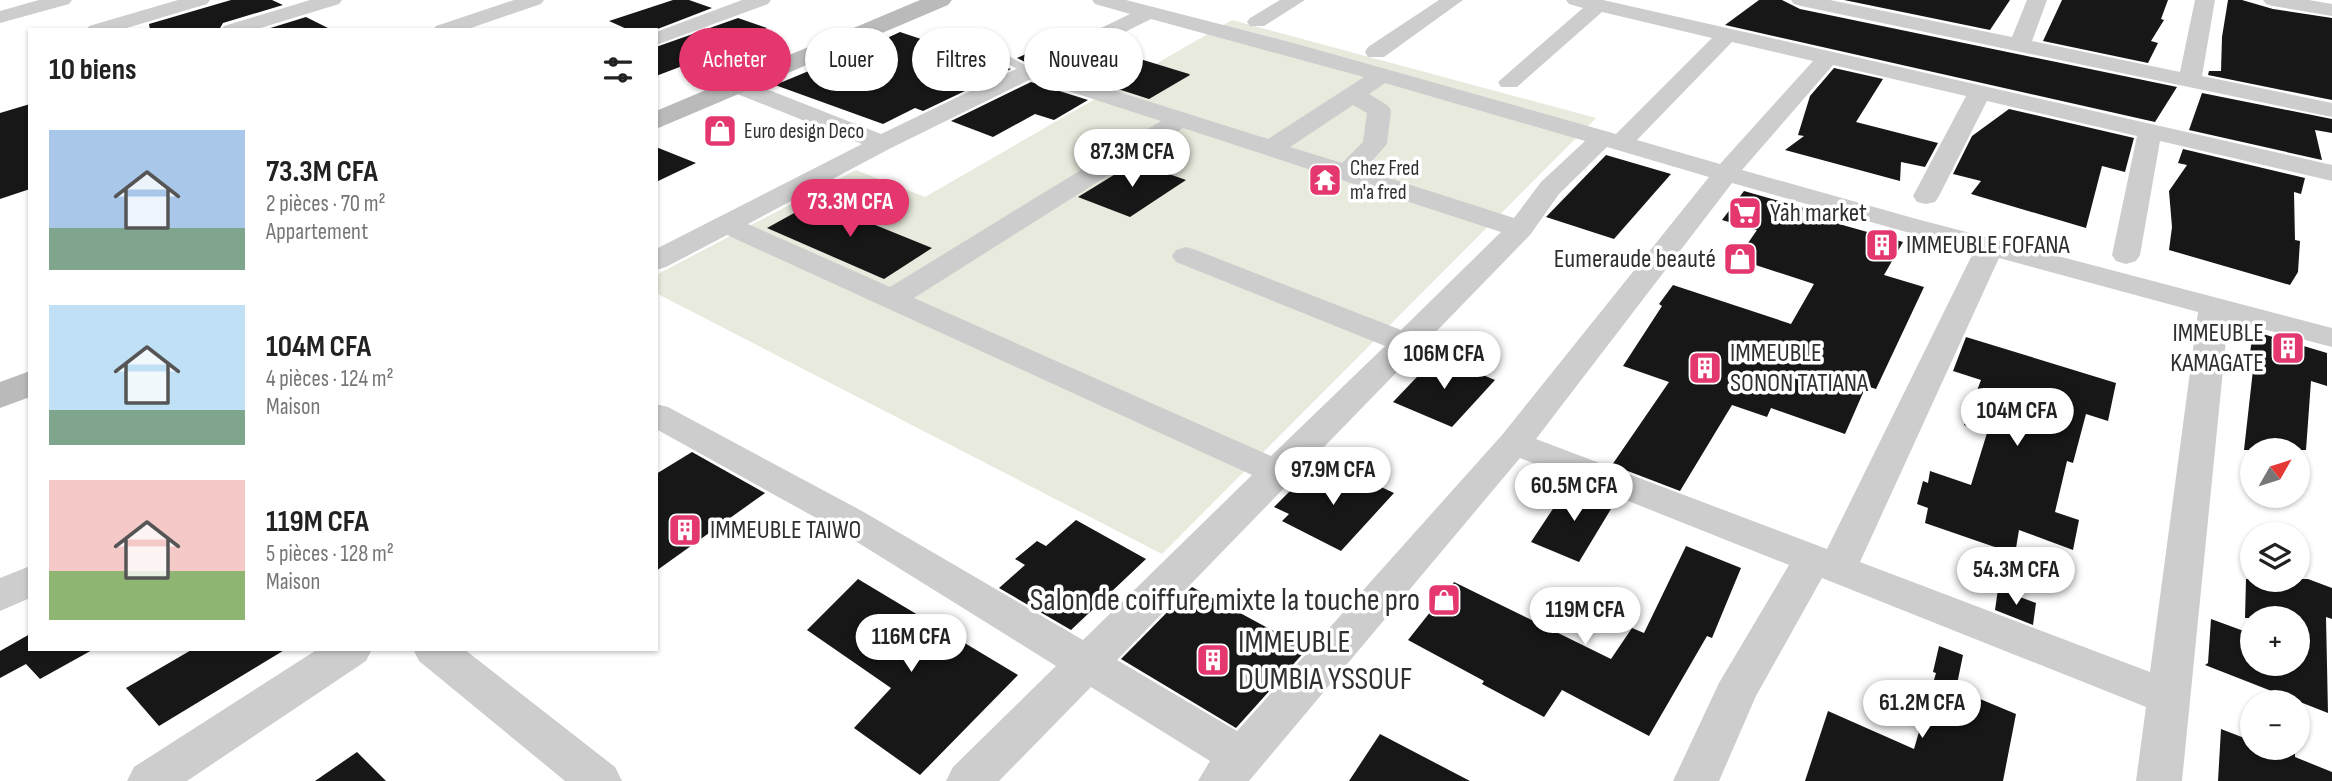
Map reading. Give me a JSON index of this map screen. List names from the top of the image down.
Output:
{
  "places": {
    "shop": ["Euro design Deco", "Eumeraude beauté", "Salon de coiffure mixte la touche pro"],
    "temple": ["Chez Fred m'a fred"],
    "supermarket": ["Yah market"],
    "building": [
      "IMMEUBLE FOFANA",
      "IMMEUBLE KAMAGATE",
      "IMMEUBLE SONON TATIANA",
      "IMMEUBLE TAIWO",
      "IMMEUBLE DUMBIA YSSOUF"
    ]
  },
  "north": "top right",
  "page": {
    "chip": [
      "Acheter",
      "Louer",
      "Filtres",
      "Nouveau"
    ],
    "heading": "10 biens",
    "list": [
      {
        "name": "73.3M CFA",
        "note": "2 pièces · 70 m² · Appartement"
      },
      {
        "name": "104M CFA",
        "note": "4 pièces · 124 m² · Maison"
      },
      {
        "name": "119M CFA",
        "note": "5 pièces · 128 m² · Maison"
      }
    ],
    "price": [
      "87.3M CFA",
      "73.3M CFA",
      "106M CFA",
      "104M CFA",
      "97.9M CFA",
      "60.5M CFA",
      "54.3M CFA",
      "119M CFA",
      "116M CFA",
      "61.2M CFA"
    ],
    "map_buttons": ["+", "−"]
  }
}
